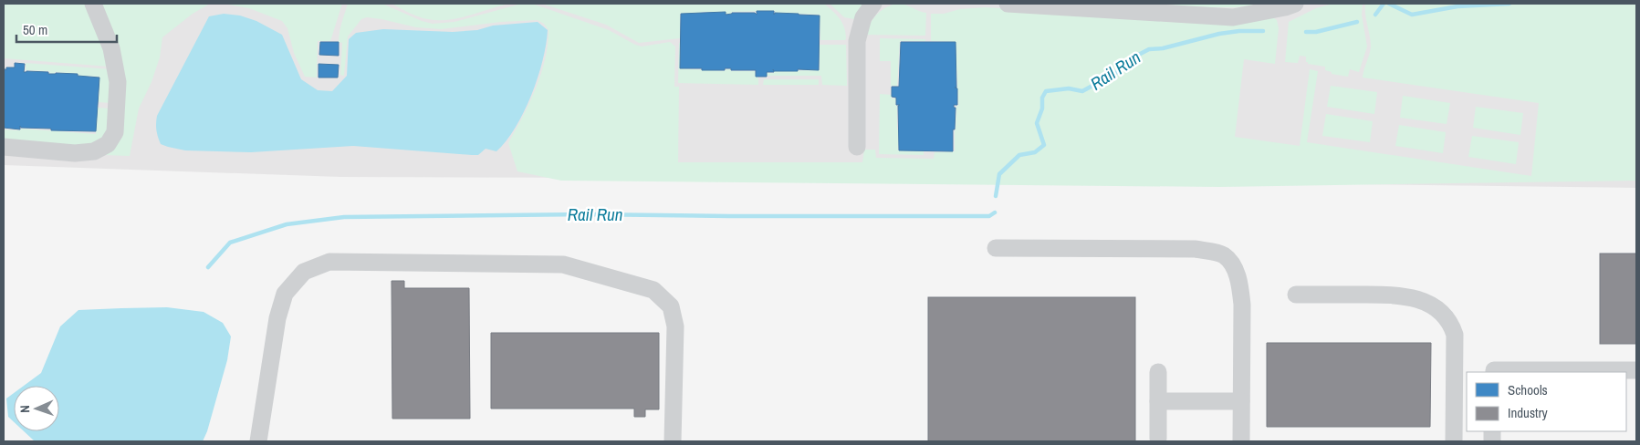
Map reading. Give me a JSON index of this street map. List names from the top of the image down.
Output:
{
  "water": ["Rail Run"],
  "legend": ["Schools", "Industry"],
  "scale_bar": "50 m",
  "north": "left"
}
